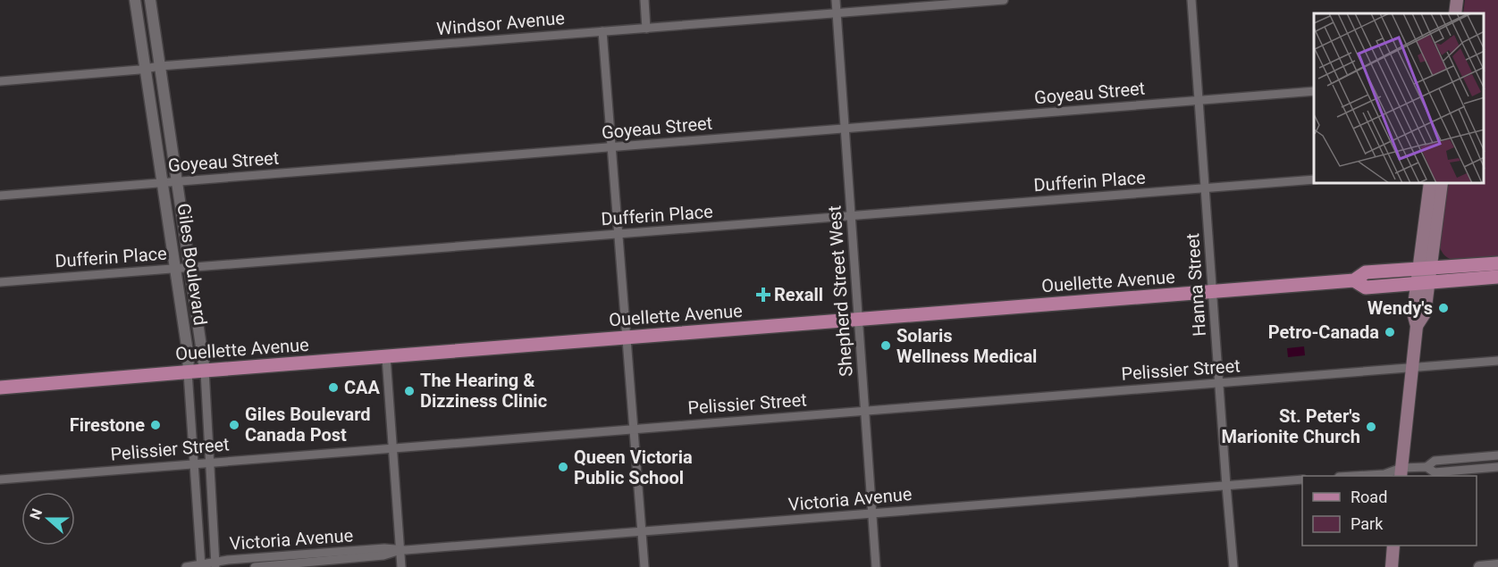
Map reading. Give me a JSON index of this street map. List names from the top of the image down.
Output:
{
  "streets": {
    "main road": ["Ouellette Avenue"],
    "street": [
      "Windsor Avenue",
      "Goyeau Street",
      "Dufferin Place",
      "Giles Boulevard",
      "Hanna Street",
      "Shepherd Street West",
      "Pelissier Street",
      "Victoria Avenue"
    ]
  },
  "crossings": [
    ["Windsor Avenue", "Giles Boulevard"],
    ["Windsor Avenue", "Shepherd Street West"],
    ["Goyeau Street", "Giles Boulevard"],
    ["Goyeau Street", "Hanna Street"],
    ["Goyeau Street", "Shepherd Street West"],
    ["Dufferin Place", "Giles Boulevard"],
    ["Dufferin Place", "Hanna Street"],
    ["Dufferin Place", "Shepherd Street West"],
    ["Giles Boulevard", "Ouellette Avenue"],
    ["Giles Boulevard", "Pelissier Street"],
    ["Giles Boulevard", "Victoria Avenue"],
    ["Ouellette Avenue", "Hanna Street"],
    ["Ouellette Avenue", "Shepherd Street West"],
    ["Hanna Street", "Pelissier Street"],
    ["Hanna Street", "Victoria Avenue"],
    ["Shepherd Street West", "Pelissier Street"],
    ["Shepherd Street West", "Victoria Avenue"]
  ],
  "places": {
    "health": ["Rexall"],
    "other": [
      "Wendy's",
      "Petro-Canada",
      "Solaris Wellness Medical",
      "CAA",
      "The Hearing & Dizziness Clinic",
      "Firestone",
      "Giles Boulevard Canada Post",
      "St. Peter's Marionite Church",
      "Queen Victoria Public School"
    ]
  },
  "legend": ["Road", "Park"],
  "north": "left"
}
